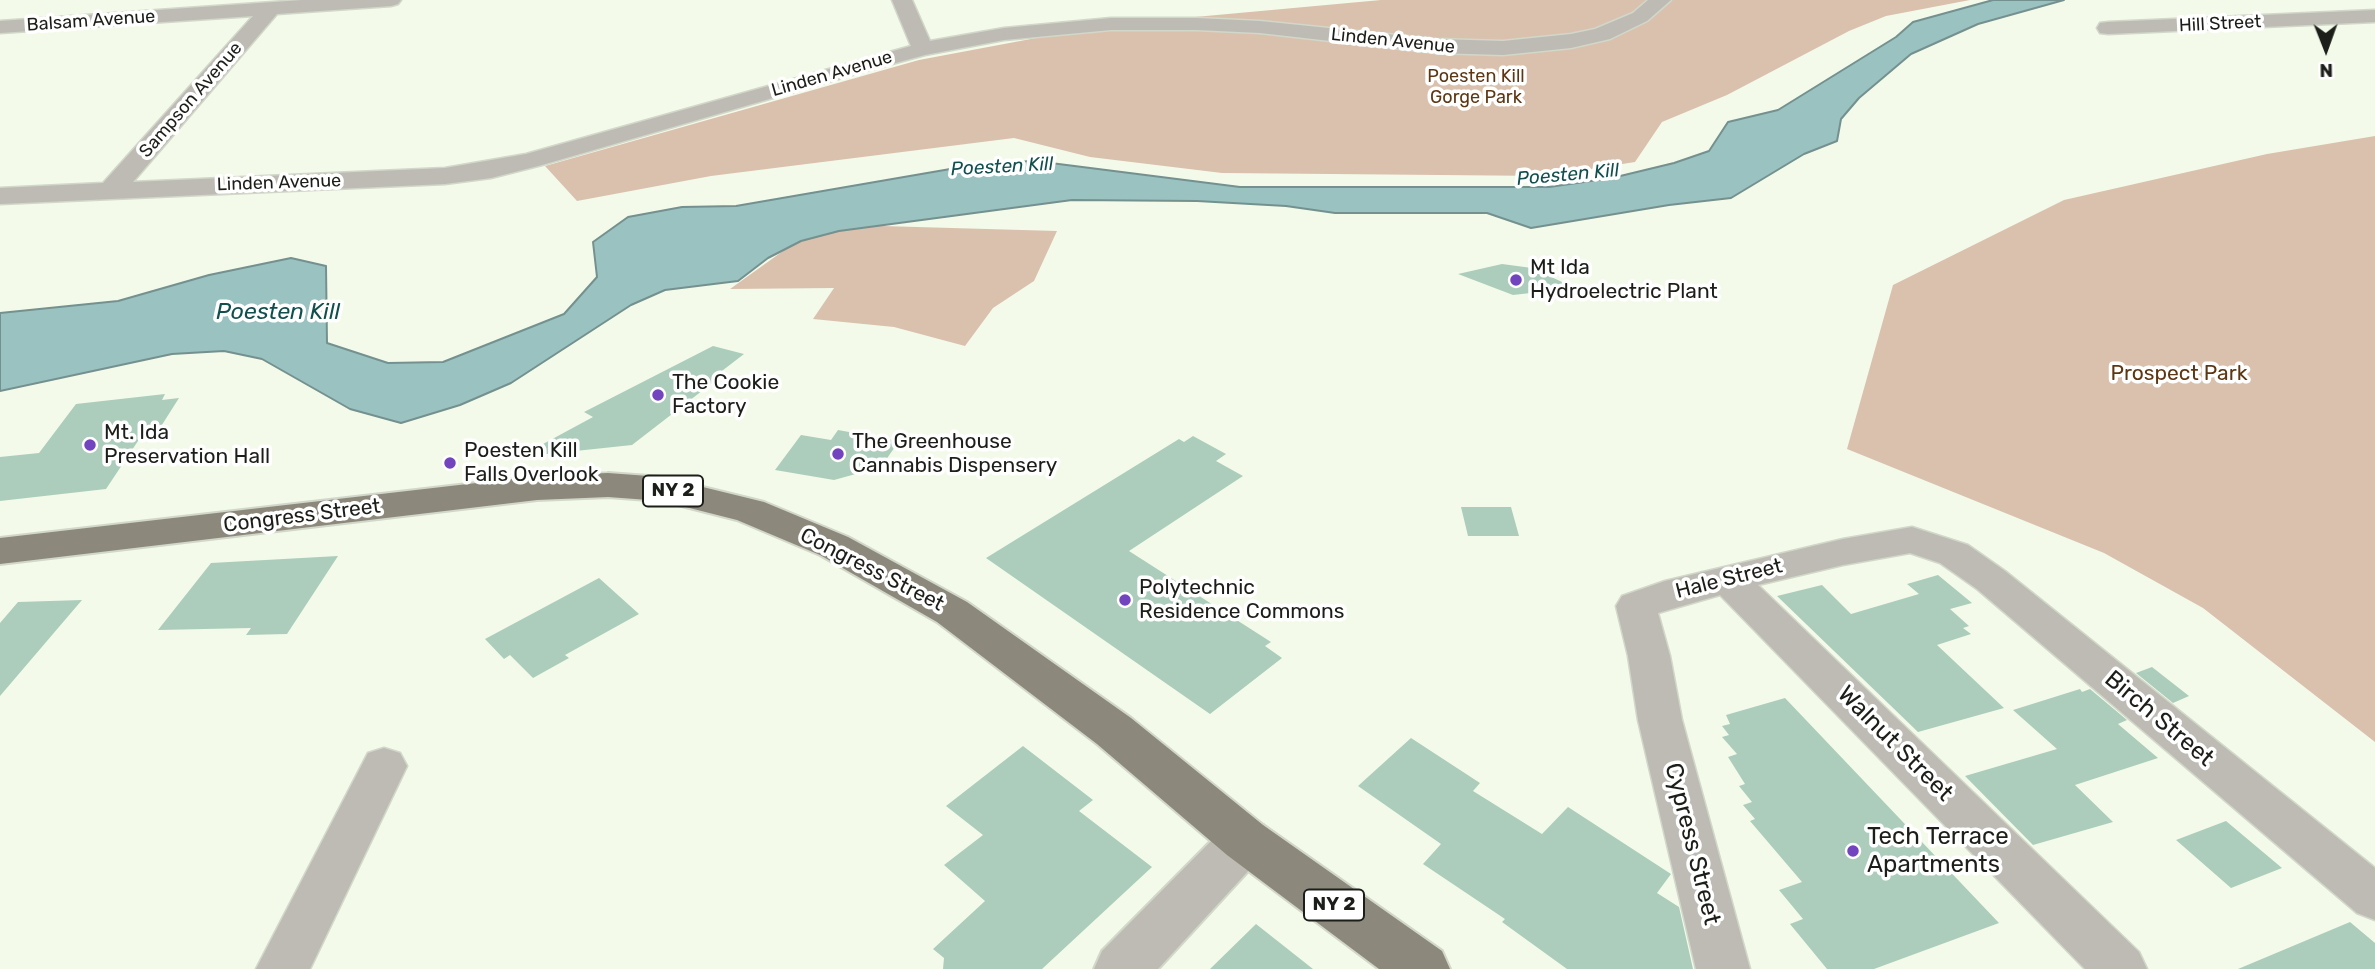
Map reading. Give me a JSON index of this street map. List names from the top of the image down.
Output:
{
  "streets": {
    "main road": ["NY 2", "Congress Street"],
    "street": [
      "Balsam Avenue",
      "Hill Street",
      "Linden Avenue",
      "Sampson Avenue",
      "Hale Street",
      "Birch Street",
      "Walnut Street",
      "Cypress Street"
    ]
  },
  "crossings": [
    ["Balsam Avenue", "Sampson Avenue"],
    ["Linden Avenue", "Sampson Avenue"],
    ["Hale Street", "Birch Street"],
    ["Hale Street", "Walnut Street"],
    ["Hale Street", "Cypress Street"]
  ],
  "water": ["Poesten Kill"],
  "parks": ["Poesten Kill Gorge Park", "Prospect Park"],
  "places": [
    "Mt Ida Hydroelectric Plant",
    "The Cookie Factory",
    "Mt. Ida Preservation Hall",
    "The Greenhouse Cannabis Dispensery",
    "Poesten Kill Falls Overlook",
    "Polytechnic Residence Commons",
    "Tech Terrace Apartments"
  ],
  "north": "bottom"
}
